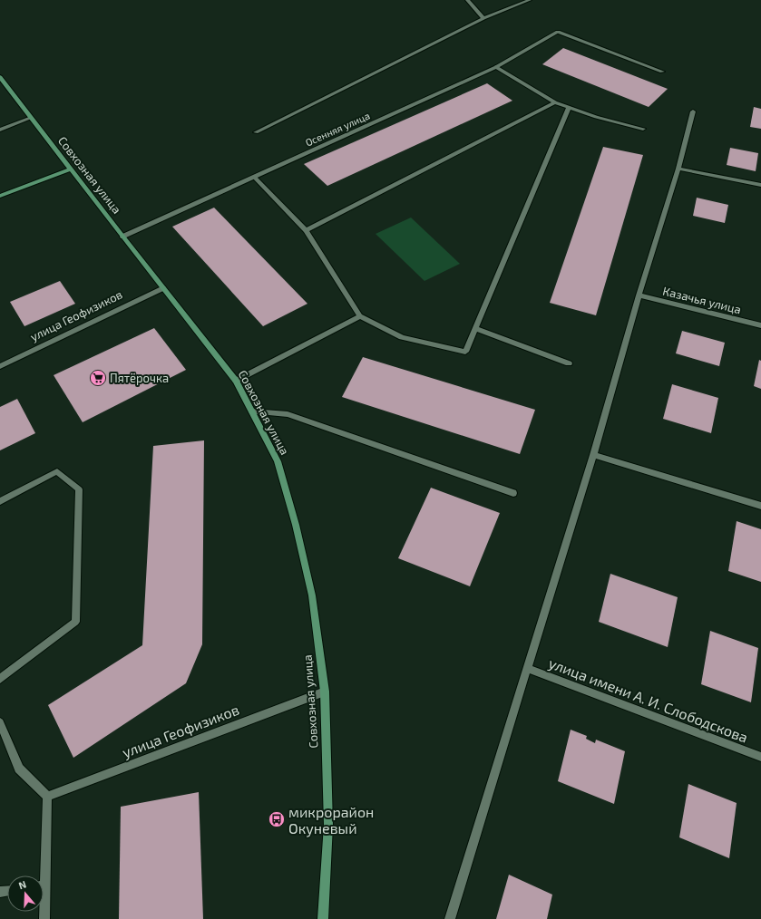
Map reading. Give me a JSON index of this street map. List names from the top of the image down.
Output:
{
  "streets": {
    "main road": ["Совхозная улица"],
    "street": [
      "Осенняя улица",
      "Казачья улица",
      "улица Геофизиков",
      "улица имени А. И. Слободскова"
    ]
  },
  "crossings": [
    ["Осенняя улица", "Совхозная улица"],
    ["Совхозная улица", "улица Геофизиков"]
  ],
  "places": {
    "supermarket": ["Пятёрочка"],
    "bus stop": ["микрорайон Окуневый"]
  },
  "north": "top"
}
